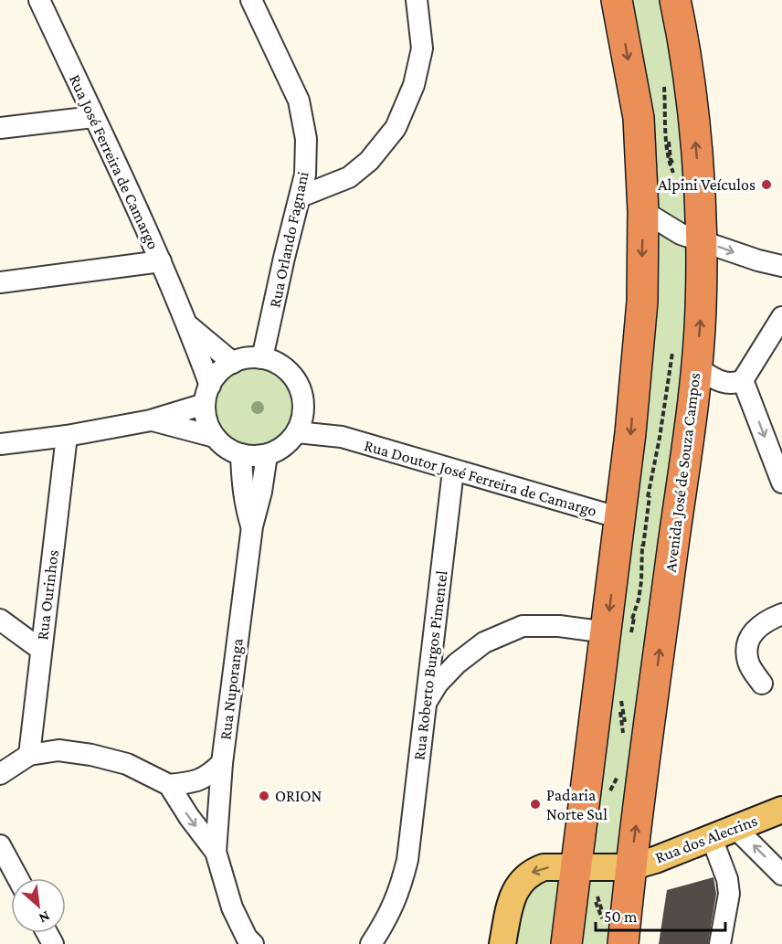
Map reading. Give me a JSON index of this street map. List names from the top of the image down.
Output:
{
  "streets": {
    "highway": ["Avenida José de Souza Campos"],
    "main road": ["Rua dos Alecrins"],
    "street": [
      "Rua José Ferreira de Camargo",
      "Rua Orlando Fagnani",
      "Rua Doutor José Ferreira de Camargo",
      "Rua Ourinhos",
      "Rua Roberto Burgos Pimentel",
      "Rua Nuporanga"
    ]
  },
  "crossings": [
    ["Rua José Ferreira de Camargo", "Rua Orlando Fagnani"],
    ["Rua José Ferreira de Camargo", "Rua Doutor José Ferreira de Camargo"],
    ["Rua José Ferreira de Camargo", "Rua Nuporanga"],
    ["Rua Orlando Fagnani", "Rua Doutor José Ferreira de Camargo"],
    ["Rua Orlando Fagnani", "Rua Nuporanga"],
    ["Avenida José de Souza Campos", "Rua dos Alecrins"],
    ["Rua Doutor José Ferreira de Camargo", "Rua Roberto Burgos Pimentel"],
    ["Rua Doutor José Ferreira de Camargo", "Rua Nuporanga"]
  ],
  "places": ["Alpini Veículos", "ORION", "Padaria Norte Sul"],
  "scale_bar": "50 m",
  "north": "bottom right"
}
